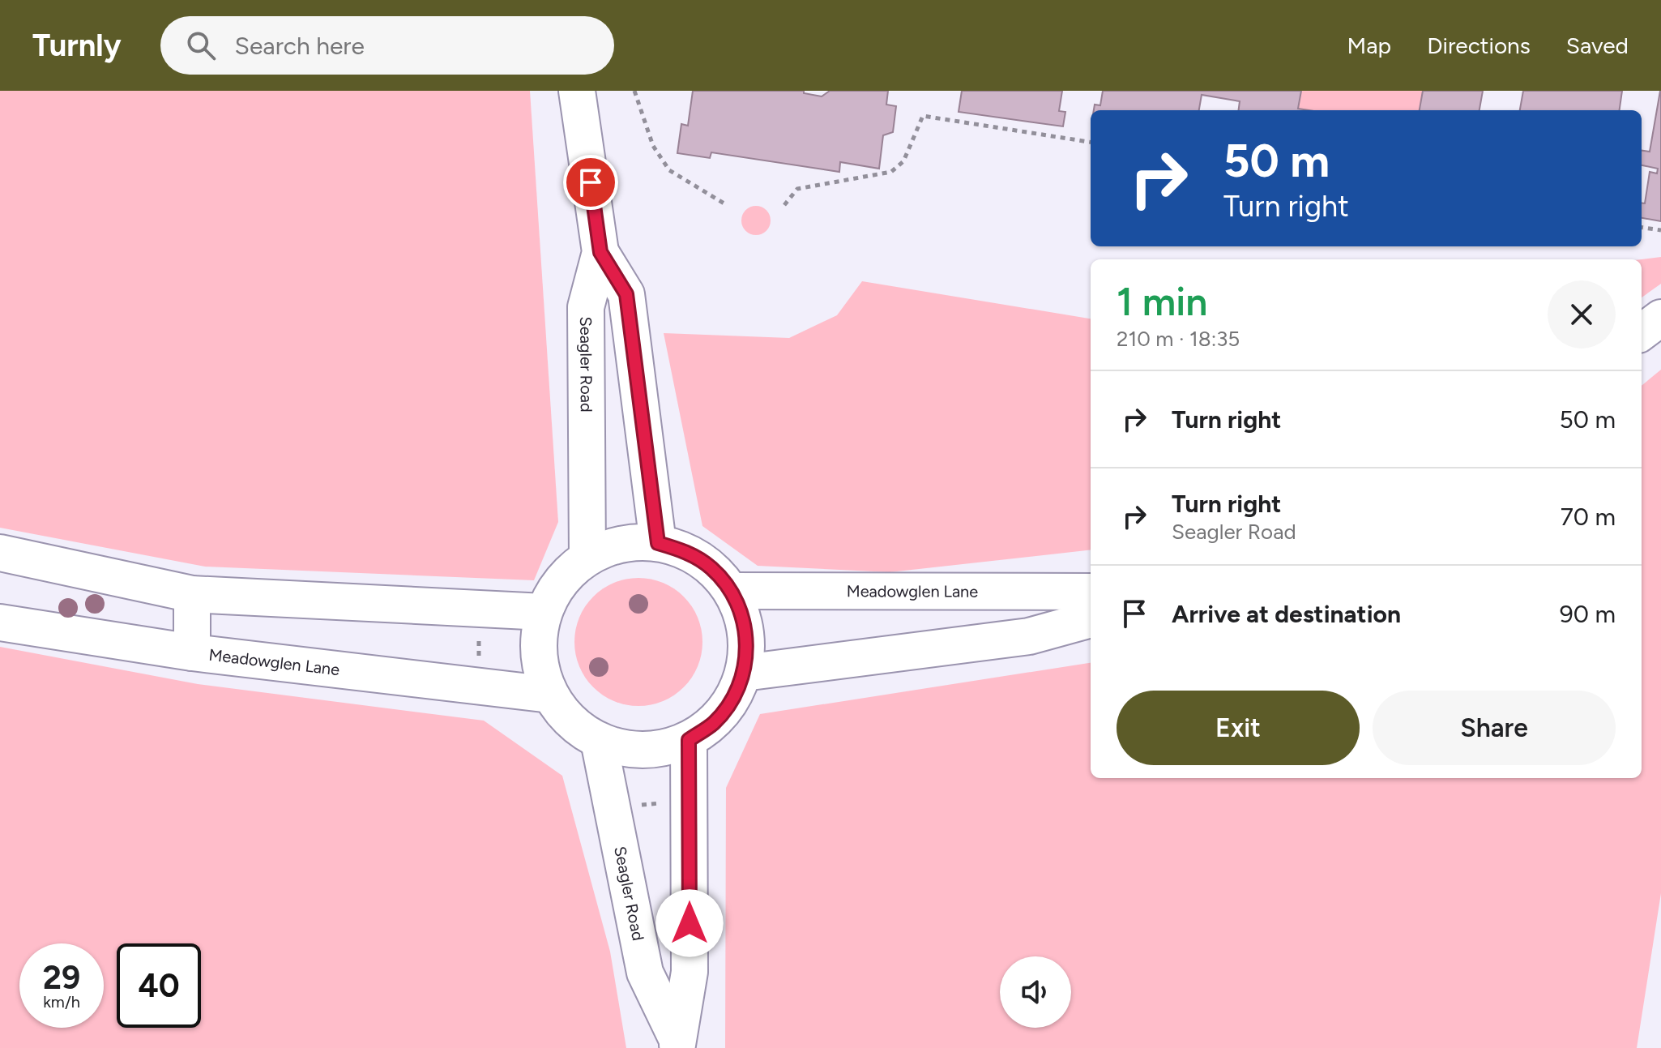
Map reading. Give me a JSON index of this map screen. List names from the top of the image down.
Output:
{
  "streets": {
    "street": ["Seagler Road", "Meadowglen Lane"]
  },
  "crossings": [
    ["Seagler Road", "Meadowglen Lane"]
  ],
  "page": {
    "header": "Turnly",
    "search": "Search here",
    "nav": ["Map", "Directions", "Saved"],
    "turn": ["50 m", "Turn right"],
    "heading": ["1 min", "210 m · 18:35"],
    "list": [
      {
        "name": "Turn right",
        "value": "50 m"
      },
      {
        "name": "Turn right",
        "note": "Seagler Road",
        "value": "70 m"
      },
      {
        "name": "Arrive at destination",
        "value": "90 m"
      }
    ],
    "buttons": ["Exit", "Share"],
    "speed": "29 km/h",
    "limit": "40"
  }
}
